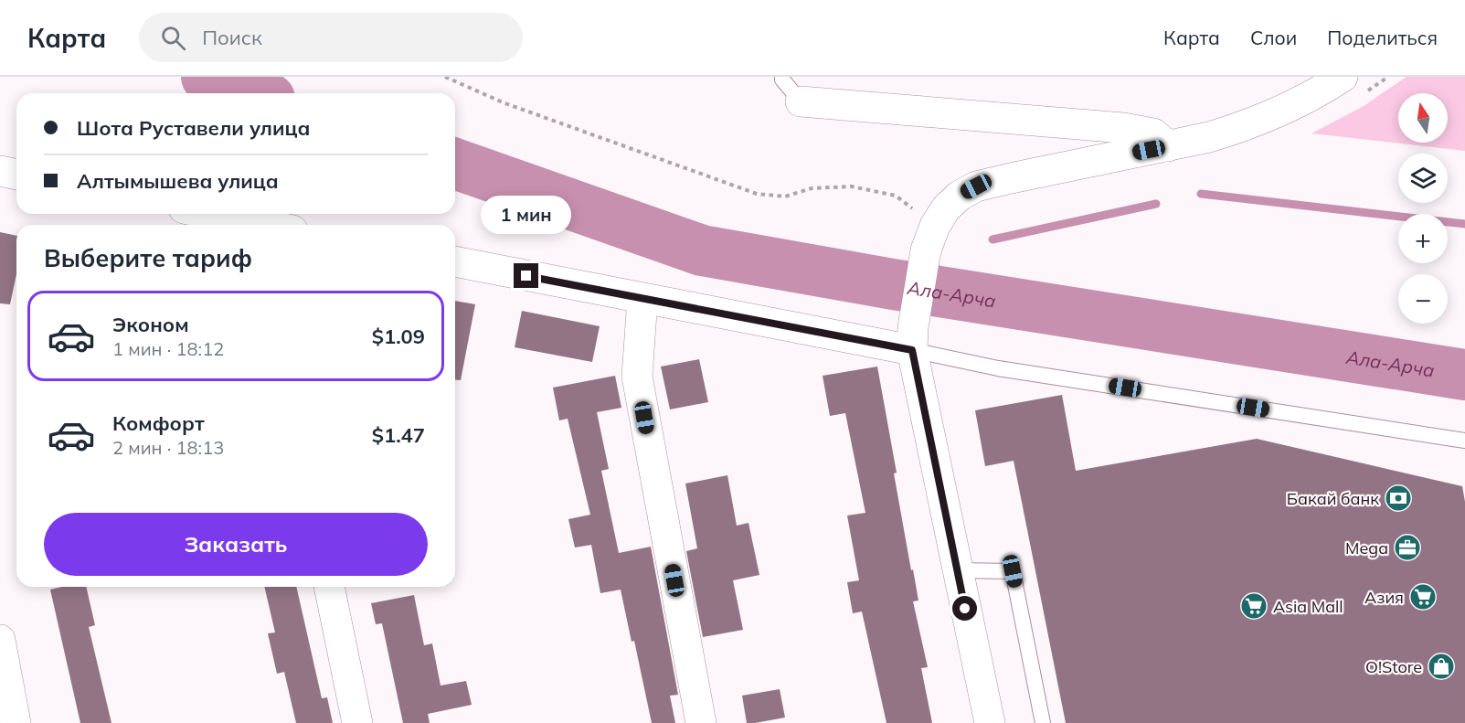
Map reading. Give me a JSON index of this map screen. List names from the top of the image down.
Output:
{
  "water": ["Ала-Арча"],
  "places": {
    "bank": ["Бакай банк"],
    "office": ["Mega"],
    "supermarket": ["Азия", "Asia Mall"],
    "shop": ["O!Store"]
  },
  "north": "top",
  "page": {
    "header": "Карта",
    "search": "Поиск",
    "nav": ["Карта", "Слои", "Поделиться"],
    "map_buttons": ["+", "−"],
    "banner": ["Шота Руставели улица", "Алтымышева улица"],
    "bubble": "1 мин",
    "heading": "Выберите тариф",
    "list": [
      {
        "name": "Эконом",
        "note": "1 мин · 18:12",
        "value": "$1.09"
      },
      {
        "name": "Комфорт",
        "note": "2 мин · 18:13",
        "value": "$1.47"
      }
    ],
    "buttons": "Заказать"
  }
}
